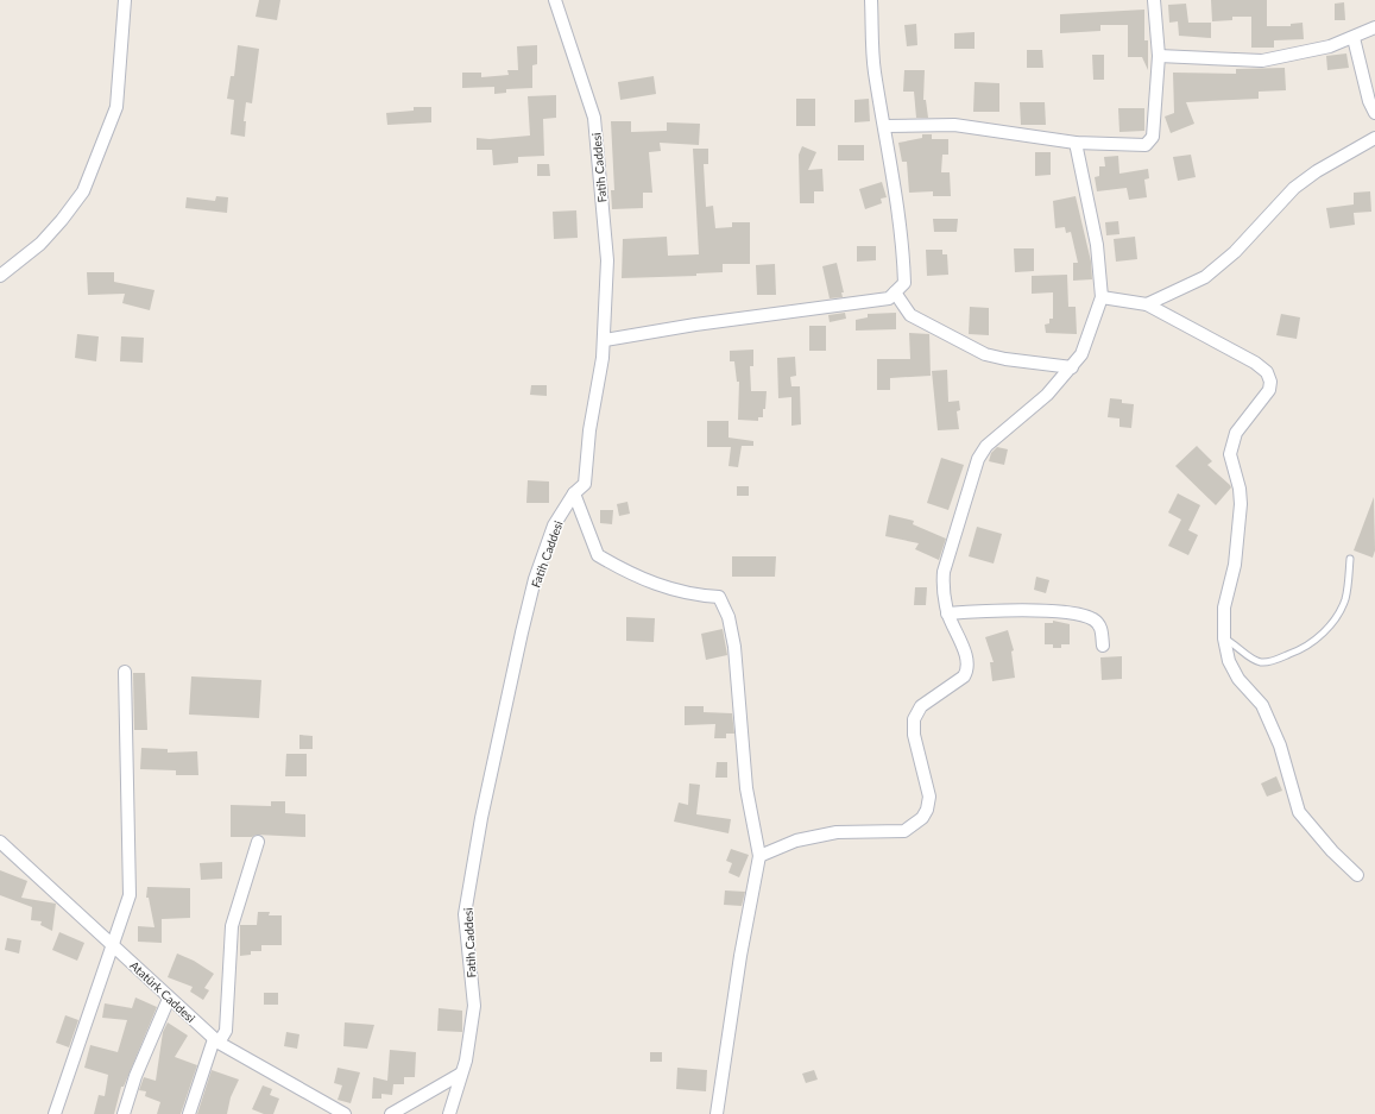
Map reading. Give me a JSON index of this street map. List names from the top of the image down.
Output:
{
  "streets": {
    "street": ["Fatih Caddesi", "Atatürk Caddesi"]
  }
}
